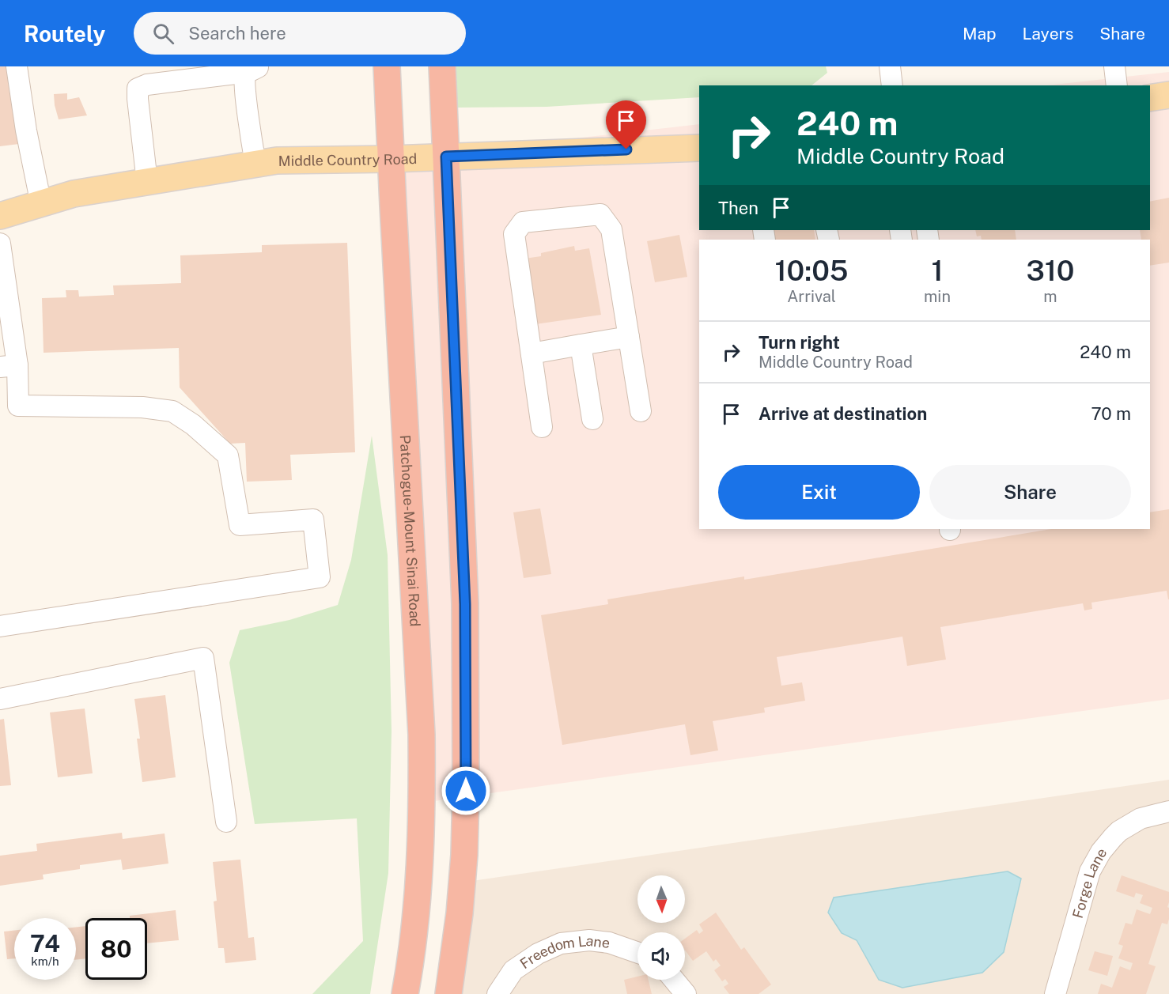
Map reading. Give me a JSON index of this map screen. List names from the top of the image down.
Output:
{
  "streets": {
    "highway": ["Patchogue-Mount Sinai Road"],
    "main road": ["Middle Country Road"],
    "street": ["Forge Lane", "Freedom Lane"]
  },
  "crossings": [
    ["Middle Country Road", "Patchogue-Mount Sinai Road"]
  ],
  "north": "bottom",
  "page": {
    "header": "Routely",
    "search": "Search here",
    "nav": ["Map", "Layers", "Share"],
    "turn": ["240 m", "Middle Country Road"],
    "then": "Then",
    "eta": [
      "10:05",
      "Arrival",
      "1",
      "min",
      "310",
      "m"
    ],
    "list": [
      {
        "name": "Turn right",
        "note": "Middle Country Road",
        "value": "240 m"
      },
      {
        "name": "Arrive at destination",
        "value": "70 m"
      }
    ],
    "buttons": ["Exit", "Share"],
    "speed": "74 km/h",
    "limit": "80"
  }
}
